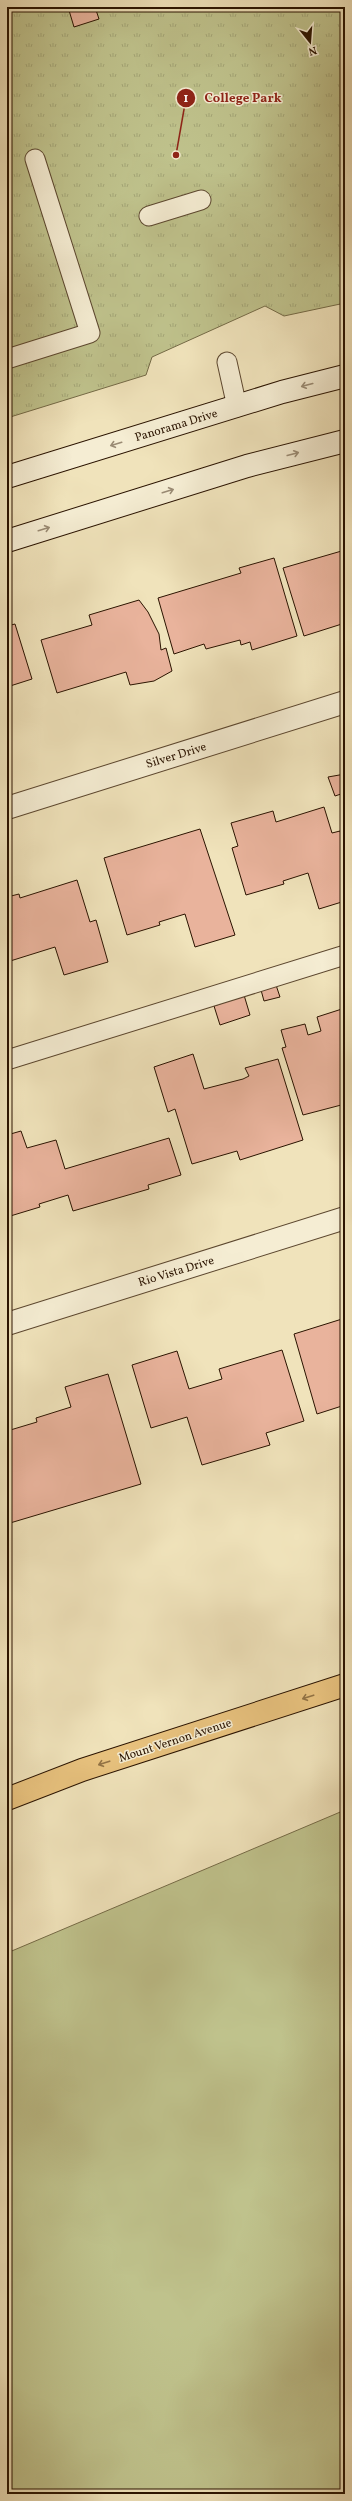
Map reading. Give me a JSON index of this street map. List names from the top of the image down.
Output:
{
  "streets": {
    "highway": ["Mount Vernon Avenue"],
    "main road": ["Panorama Drive", "Silver Drive", "Rio Vista Drive"]
  },
  "one_way": ["Mount Vernon Avenue"],
  "places": ["College Park"],
  "north": "bottom"
}
